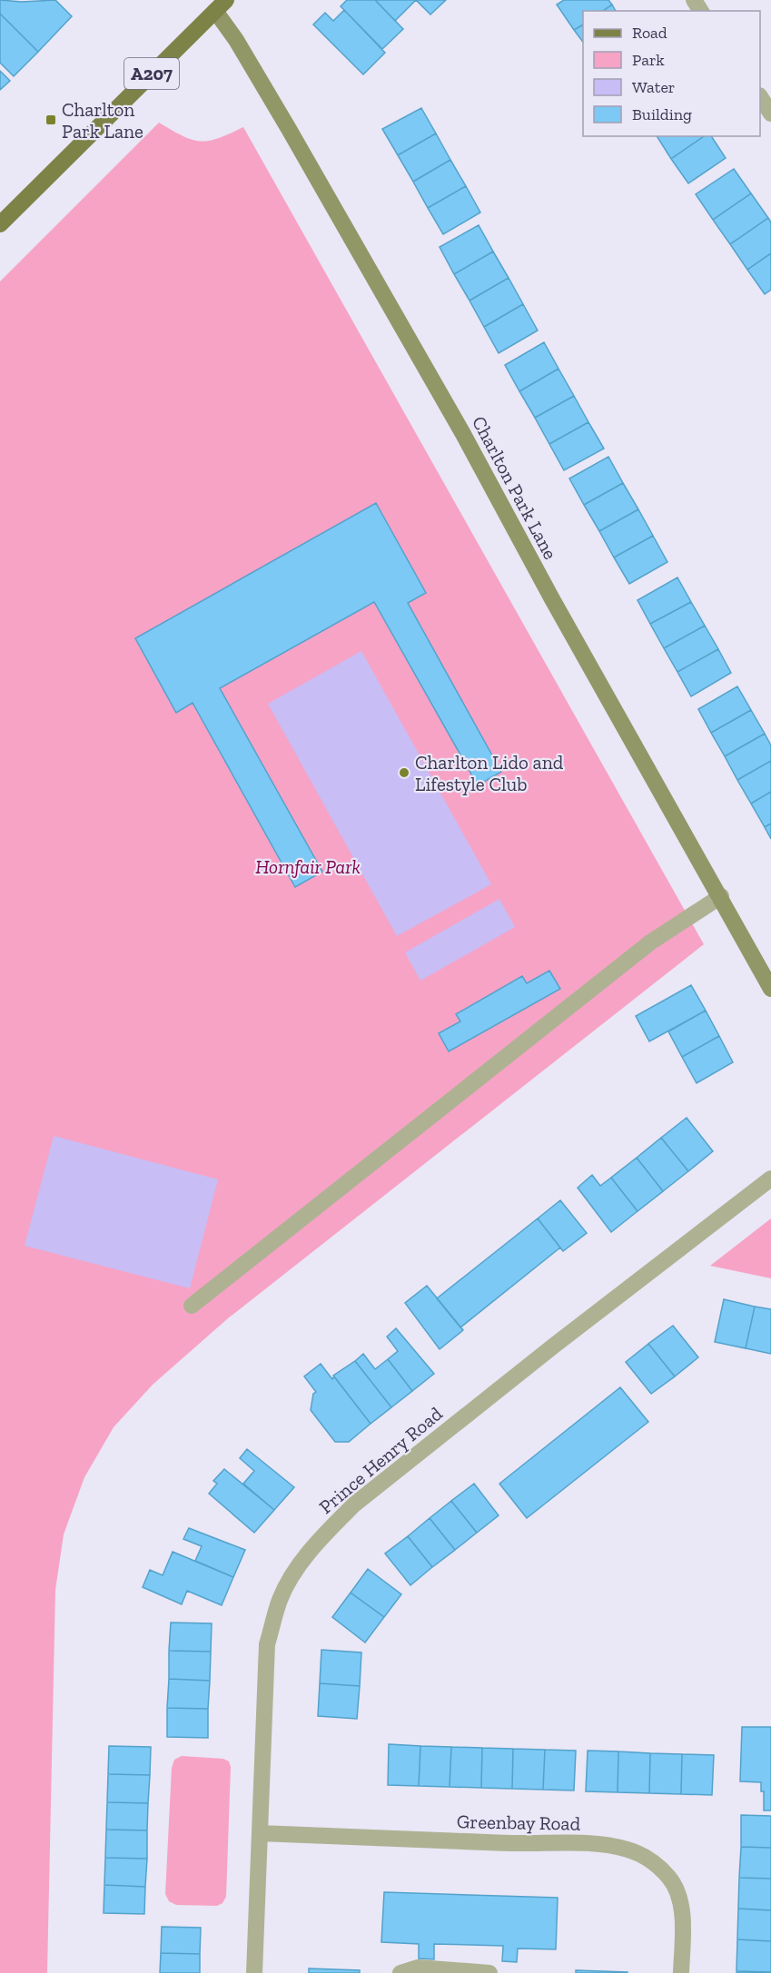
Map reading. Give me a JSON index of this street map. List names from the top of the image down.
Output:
{
  "streets": {
    "main road": ["A207"],
    "street": ["Charlton Park Lane", "Prince Henry Road", "Greenbay Road"]
  },
  "crossings": [
    ["A207", "Charlton Park Lane"],
    ["Prince Henry Road", "Greenbay Road"]
  ],
  "parks": ["Hornfair Park"],
  "places": {
    "transit": ["Charlton Park Lane"],
    "other": ["Charlton Lido and Lifestyle Club"]
  },
  "legend": [
    "Road",
    "Park",
    "Water",
    "Building"
  ]
}
